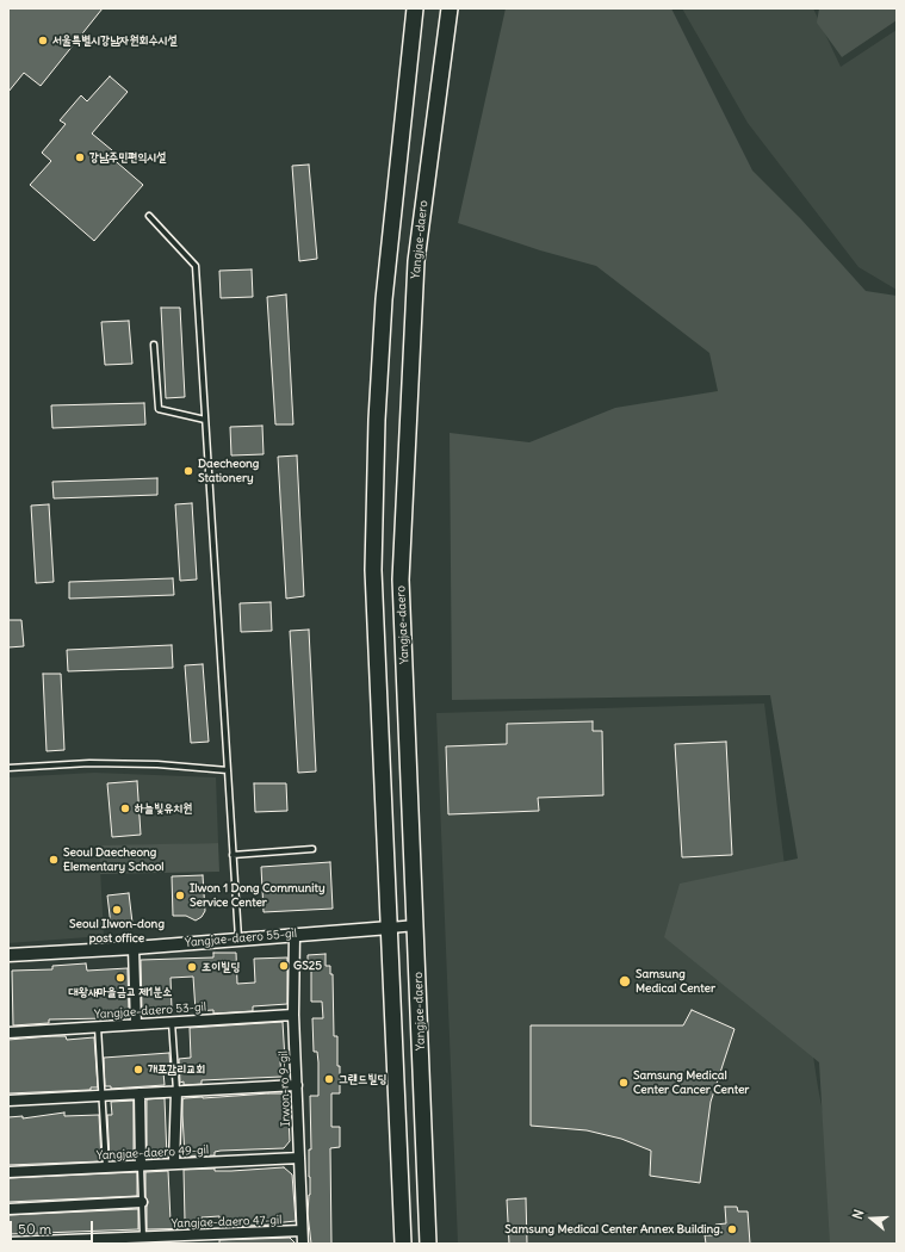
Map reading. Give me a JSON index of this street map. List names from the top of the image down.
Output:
{
  "streets": {
    "main road": ["Yangjae-daero"],
    "street": [
      "Yangjae-daero 55-gil",
      "Yangjae-daero 53-gil",
      "Irwon-ro 9-gil",
      "Yangjae-daero 49-gil",
      "Yangjae-daero 47-gil"
    ]
  },
  "crossings": [
    ["Yangjae-daero", "Yangjae-daero 55-gil"],
    ["Yangjae-daero 55-gil", "Irwon-ro 9-gil"],
    ["Yangjae-daero 53-gil", "Irwon-ro 9-gil"],
    ["Irwon-ro 9-gil", "Yangjae-daero 49-gil"],
    ["Irwon-ro 9-gil", "Yangjae-daero 47-gil"]
  ],
  "places": [
    "서울특별시강남자원회수시설",
    "강남주민편익시설",
    "Daecheong Stationery",
    "하늘빛유치원",
    "Seoul Daecheong Elementary School",
    "Ilwon 1 Dong Community Service Center",
    "Seoul Ilwon-dong post office",
    "GS25",
    "조이빌딩",
    "대왕새마을금고 제1분소",
    "Samsung Medical Center",
    "개포감리교회",
    "그랜드빌딩",
    "Samsung Medical Center Cancer Center",
    "Samsung Medical Center Annex Building."
  ],
  "scale_bar": "50 m",
  "north": "left"
}
